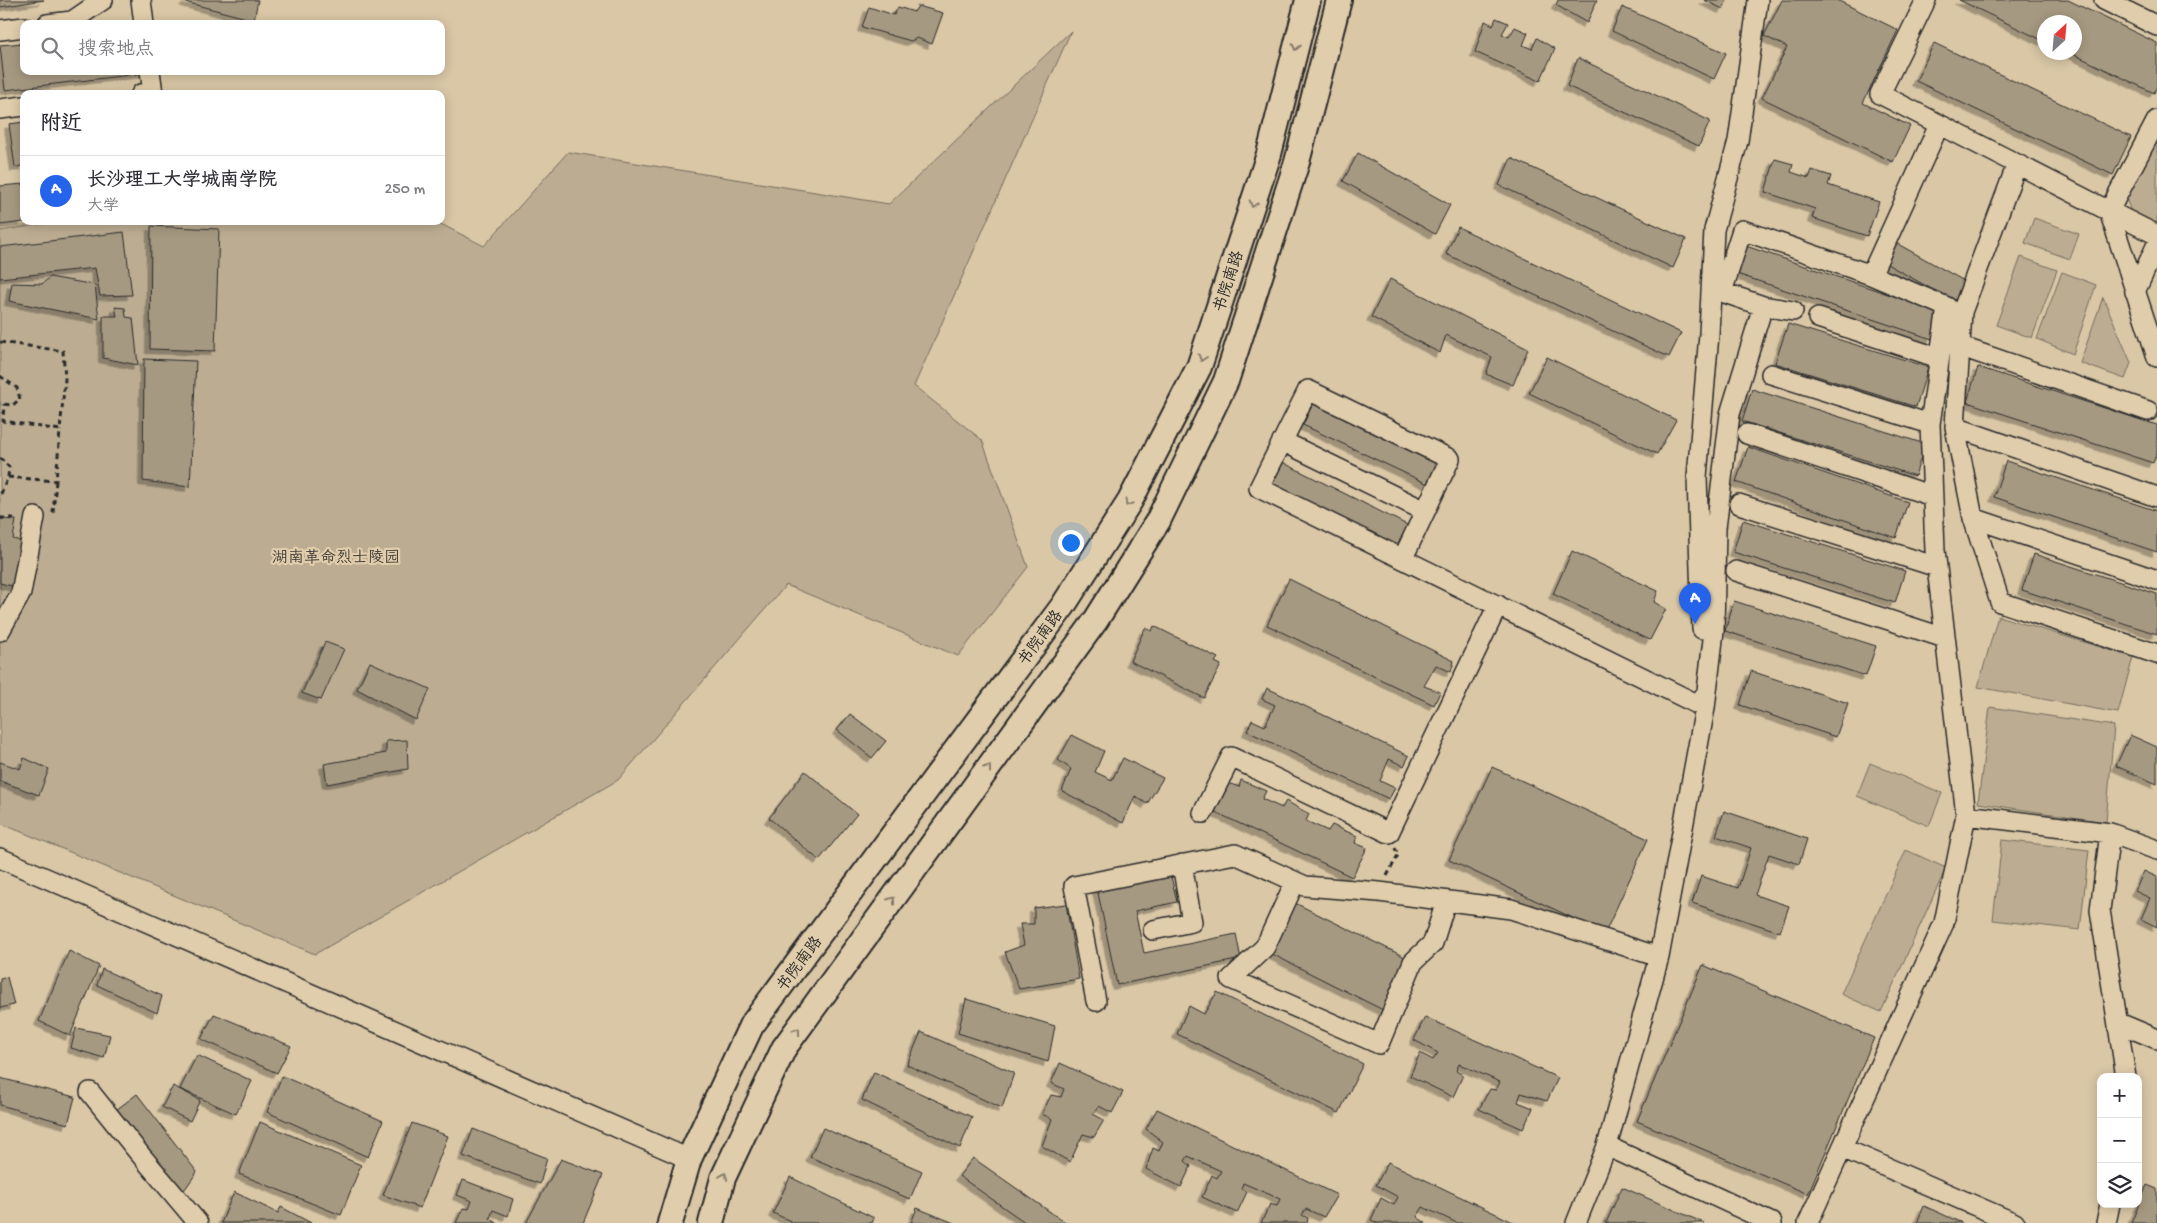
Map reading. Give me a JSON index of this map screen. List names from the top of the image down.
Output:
{
  "streets": {
    "main road": ["书院南路"]
  },
  "parks": ["湖南革命烈士陵园"],
  "north": "top right",
  "page": {
    "search": "搜索地点",
    "heading": "附近",
    "list": [
      {
        "mark": "A",
        "name": "长沙理工大学城南学院",
        "note": "大学",
        "value": "250 m"
      }
    ],
    "pins": "A",
    "map_buttons": ["+", "−"]
  }
}
